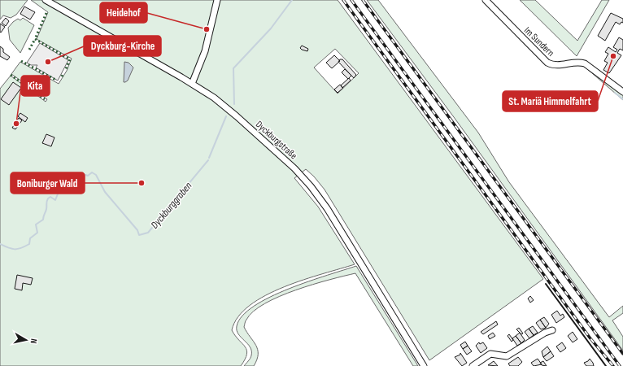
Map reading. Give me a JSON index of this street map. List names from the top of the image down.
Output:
{
  "streets": {
    "street": ["Im Sundern", "Dyckburgstraße"]
  },
  "water": ["Dyckburggraben"],
  "places": [
    "Heidehof",
    "St. Mariä Himmelfahrt",
    "Dyckburg-Kirche",
    "Kita",
    "Boniburger Wald"
  ],
  "north": "right"
}
